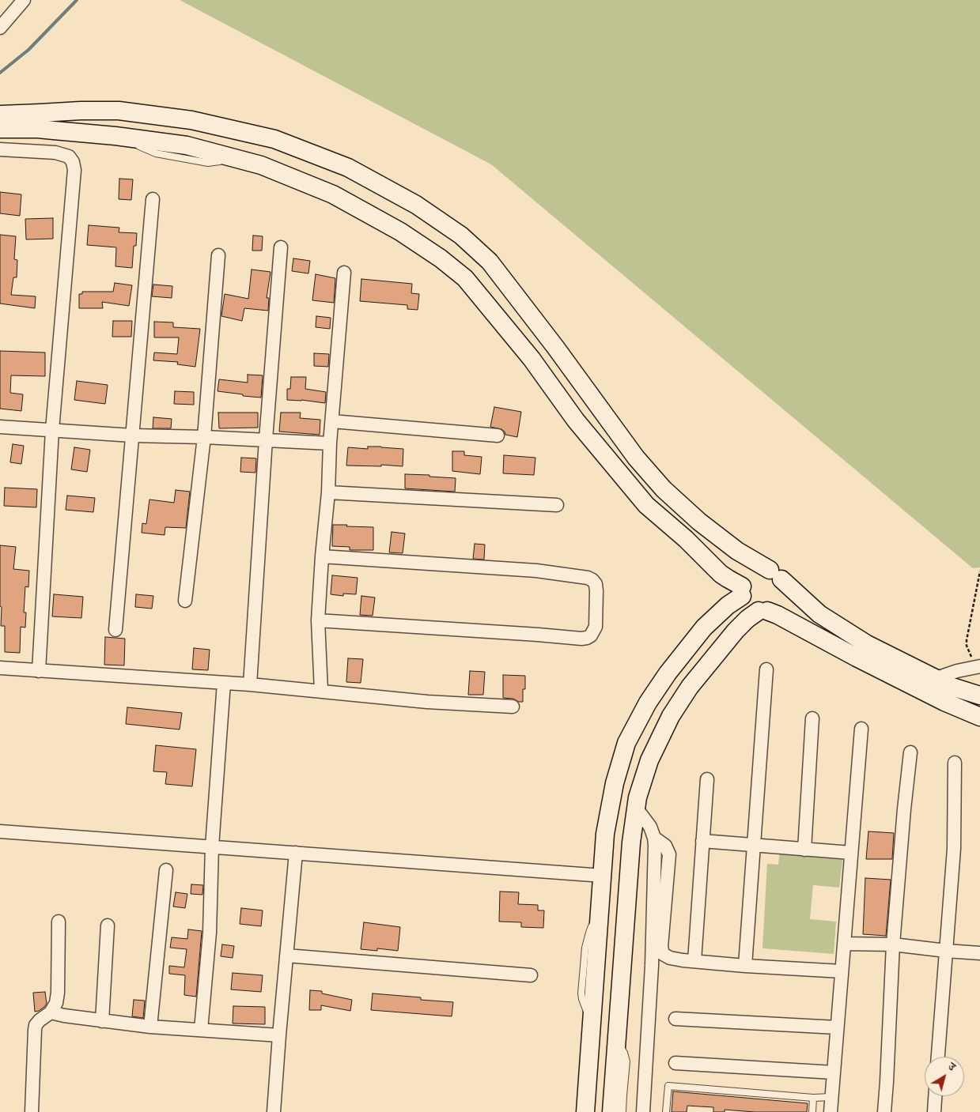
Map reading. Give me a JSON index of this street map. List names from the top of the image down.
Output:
{
  "north": "top right"
}
